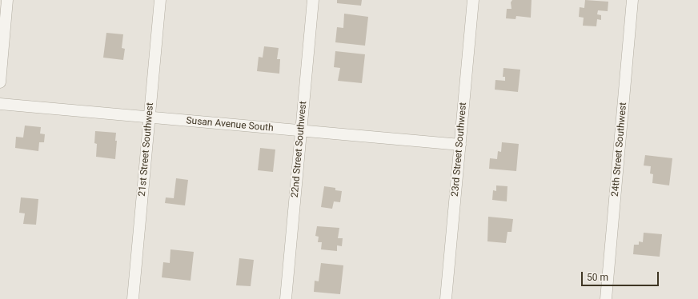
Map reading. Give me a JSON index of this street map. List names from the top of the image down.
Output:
{
  "streets": {
    "street": [
      "Susan Avenue South",
      "21st Street Southwest",
      "22nd Street Southwest",
      "23rd Street Southwest",
      "24th Street Southwest"
    ]
  },
  "crossings": [
    ["Susan Avenue South", "21st Street Southwest"],
    ["Susan Avenue South", "22nd Street Southwest"],
    ["Susan Avenue South", "23rd Street Southwest"]
  ],
  "scale_bar": "50 m"
}
